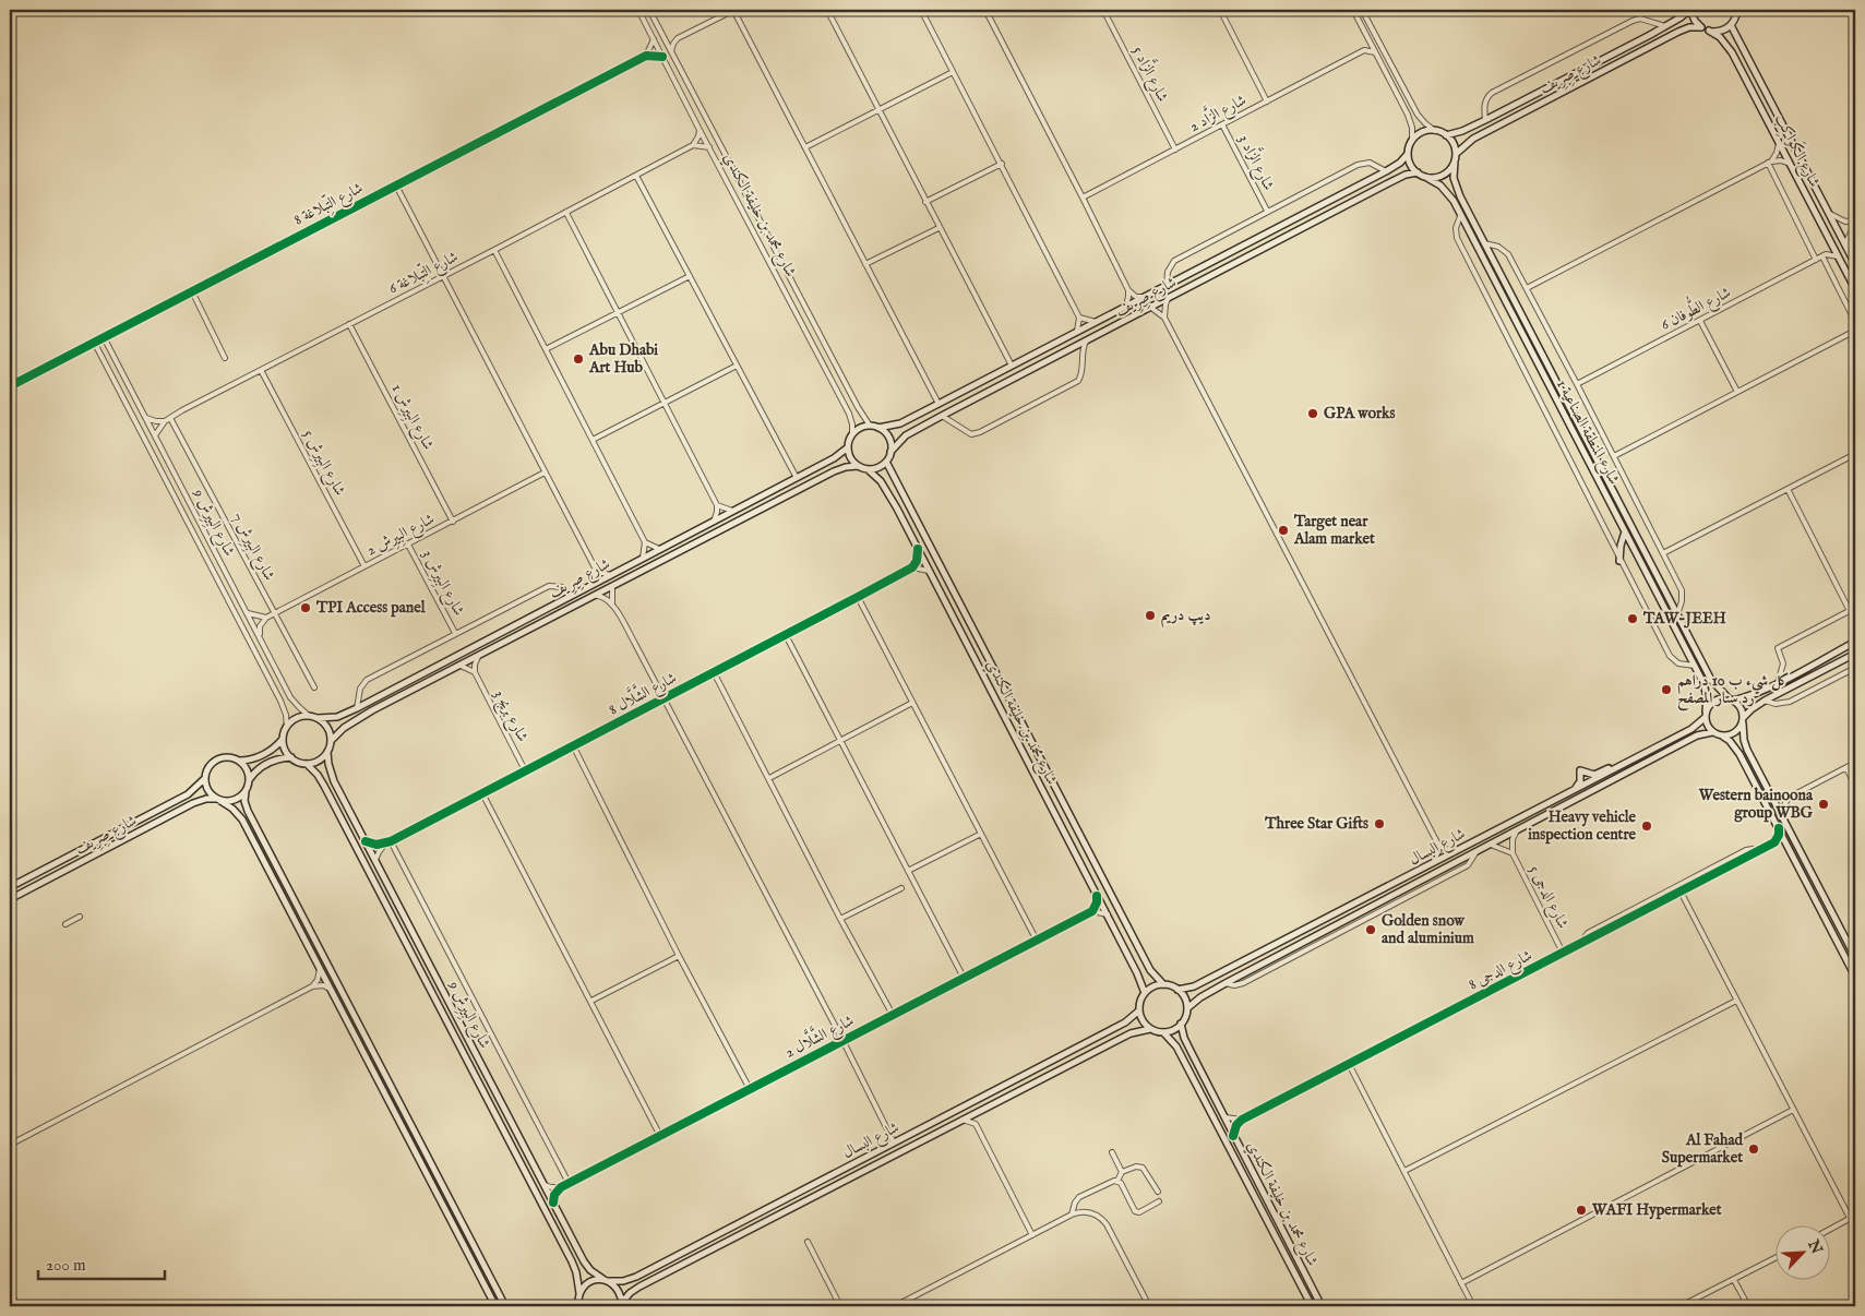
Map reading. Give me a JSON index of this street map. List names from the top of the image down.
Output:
{
  "streets": {
    "street": [
      "شارع الزَّاد 5",
      "شارع صِرِيف",
      "شارع الزَّاد 2",
      "شارع الكَواكِب",
      "شارع الزَّاد 3",
      "شارع التِّبلاغة 8",
      "شارع محمد بن خليفة الكندي",
      "شارع التِّبلاغة 6",
      "شارع الطُّوفان 6",
      "شارع البِيرِش 1",
      "شارع المنطقة الصناعية 1",
      "شارع البِيرِش 5",
      "شارع البِيرِش 9",
      "شارع البِيرِش 2",
      "شارع البِيرِش 7",
      "شارع البِيرِش 3",
      "شارع الشَّلَّال 8",
      "شارع بريج 3",
      "شارع البسال",
      "شارع الدجى 5",
      "شارع الدجى 8",
      "شارع الشَّلَّال 2"
    ]
  },
  "crossings": [
    ["شارع الزَّاد 5", "شارع الزَّاد 2"],
    ["شارع صِرِيف", "شارع الكَواكِب"],
    ["شارع صِرِيف", "شارع محمد بن خليفة الكندي"],
    ["شارع صِرِيف", "شارع المنطقة الصناعية 1"],
    ["شارع صِرِيف", "شارع البِيرِش 9"],
    ["شارع الزَّاد 2", "شارع الزَّاد 3"],
    ["شارع التِّبلاغة 8", "شارع البِيرِش 9"],
    ["شارع محمد بن خليفة الكندي", "شارع البسال"],
    ["شارع التِّبلاغة 6", "شارع البِيرِش 1"],
    ["شارع التِّبلاغة 6", "شارع البِيرِش 5"],
    ["شارع التِّبلاغة 6", "شارع البِيرِش 7"],
    ["شارع البِيرِش 1", "شارع البِيرِش 2"],
    ["شارع المنطقة الصناعية 1", "شارع البسال"],
    ["شارع البِيرِش 5", "شارع البِيرِش 2"],
    ["شارع البِيرِش 9", "شارع الشَّلَّال 8"],
    ["شارع البِيرِش 9", "شارع البسال"],
    ["شارع البِيرِش 2", "شارع البِيرِش 7"],
    ["شارع البِيرِش 2", "شارع البِيرِش 3"],
    ["شارع الشَّلَّال 8", "شارع بريج 3"],
    ["شارع البسال", "شارع الدجى 5"],
    ["شارع الدجى 5", "شارع الدجى 8"]
  ],
  "places": [
    "Abu Dhabi Art Hub",
    "GPA works",
    "Target near Alam market",
    "TPI Access panel",
    "دیپ دریم",
    "TAW-JEEH",
    "كل شيء ب 10 دراهم رد ستار المصفح",
    "Western bainoona group WBG",
    "Three Star Gifts",
    "Heavy vehicle inspection centre",
    "Golden snow and aluminium",
    "Al Fahad Supermarket",
    "WAFI Hypermarket"
  ],
  "scale_bar": "200 m",
  "north": "top right"
}
